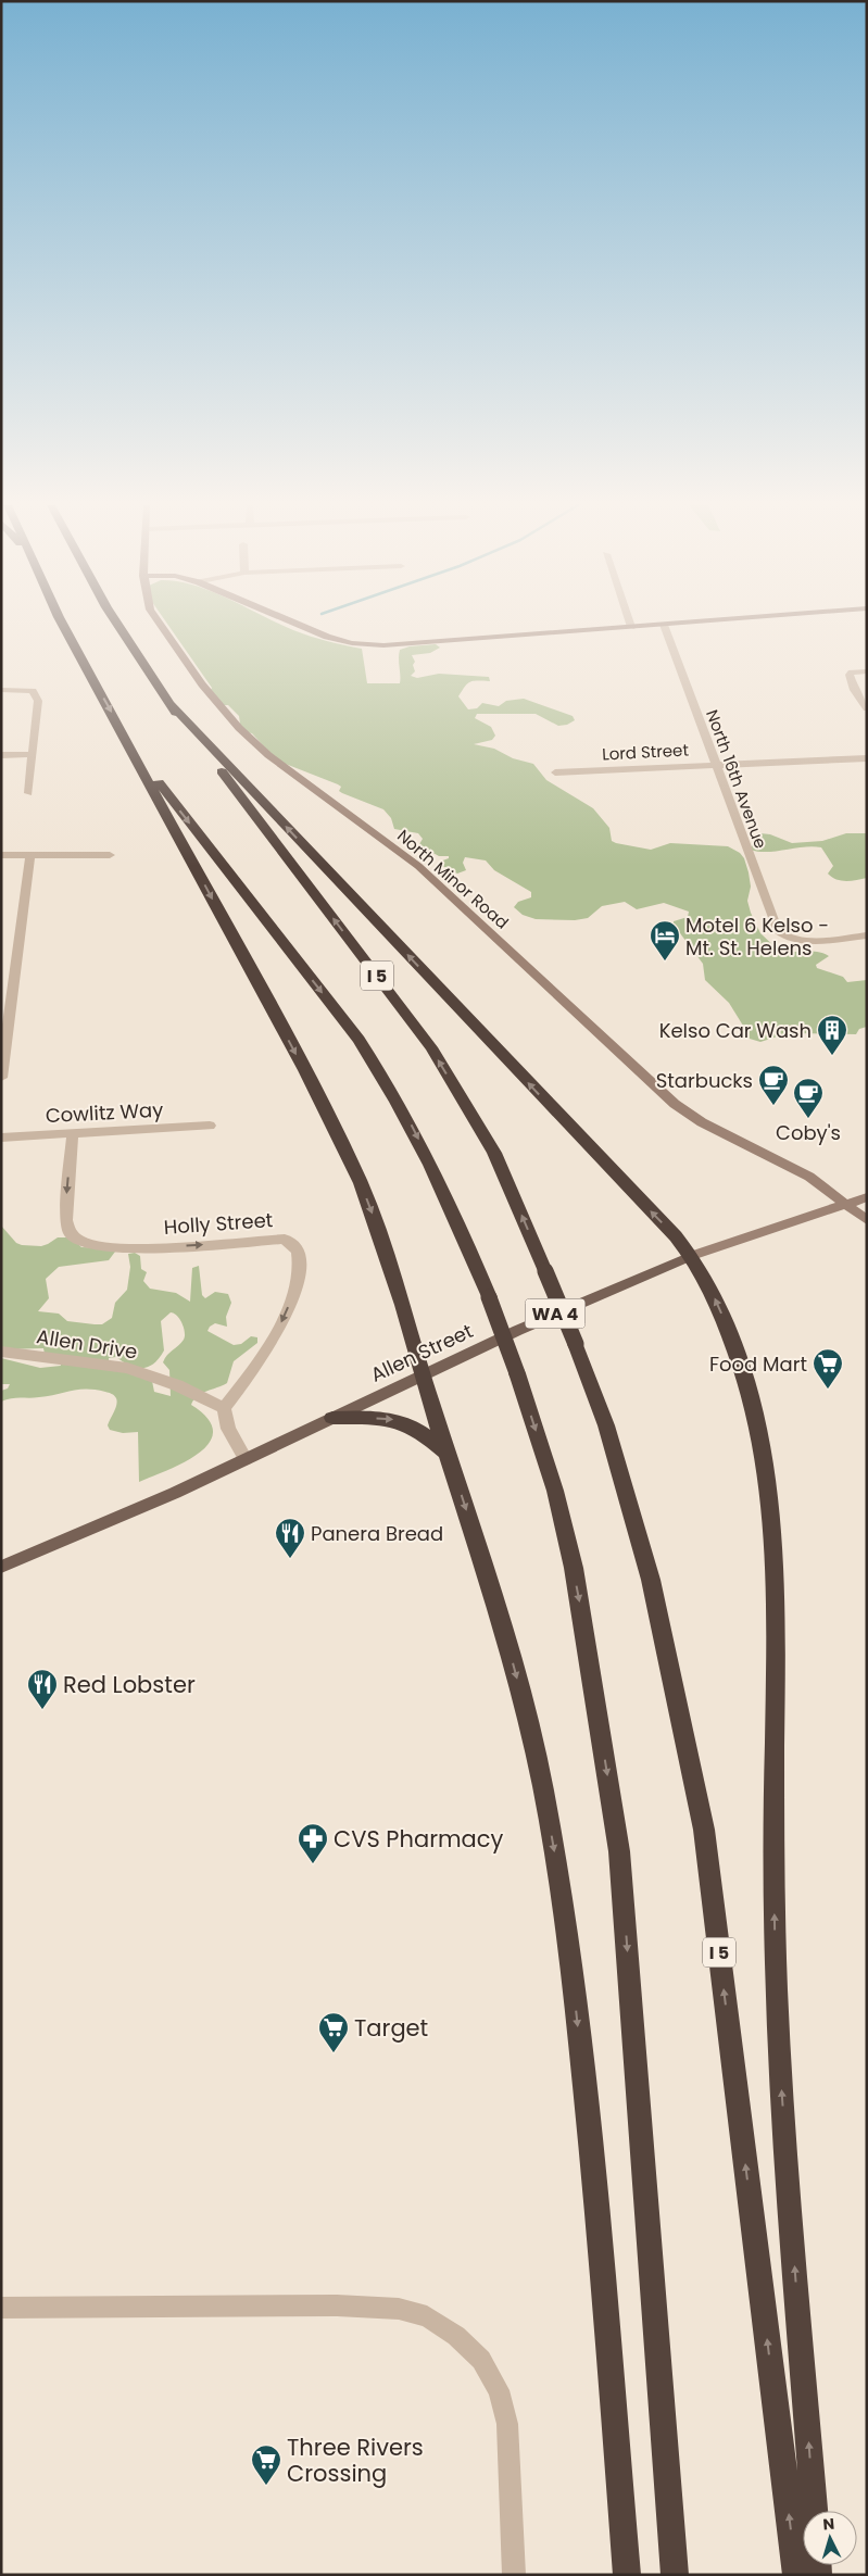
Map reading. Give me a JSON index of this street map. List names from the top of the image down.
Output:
{
  "streets": {
    "highway": ["I 5"],
    "main road": ["WA 4", "Allen Street"],
    "street": [
      "Lord Street",
      "North 16th Avenue",
      "North Minor Road",
      "Cowlitz Way",
      "Holly Street",
      "Allen Drive"
    ]
  },
  "crossings": [
    ["Lord Street", "North 16th Avenue"],
    ["North Minor Road", "Allen Street"],
    ["Cowlitz Way", "Holly Street"],
    ["Holly Street", "Allen Drive"]
  ],
  "places": {
    "hotel": ["Motel 6 Kelso - Mt. St. Helens"],
    "building": ["Kelso Car Wash"],
    "cafe": ["Starbucks", "Coby's"],
    "supermarket": ["Food Mart", "Target", "Three Rivers Crossing"],
    "restaurant": ["Panera Bread", "Red Lobster"],
    "pharmacy": ["CVS Pharmacy"]
  },
  "north": "top"
}
